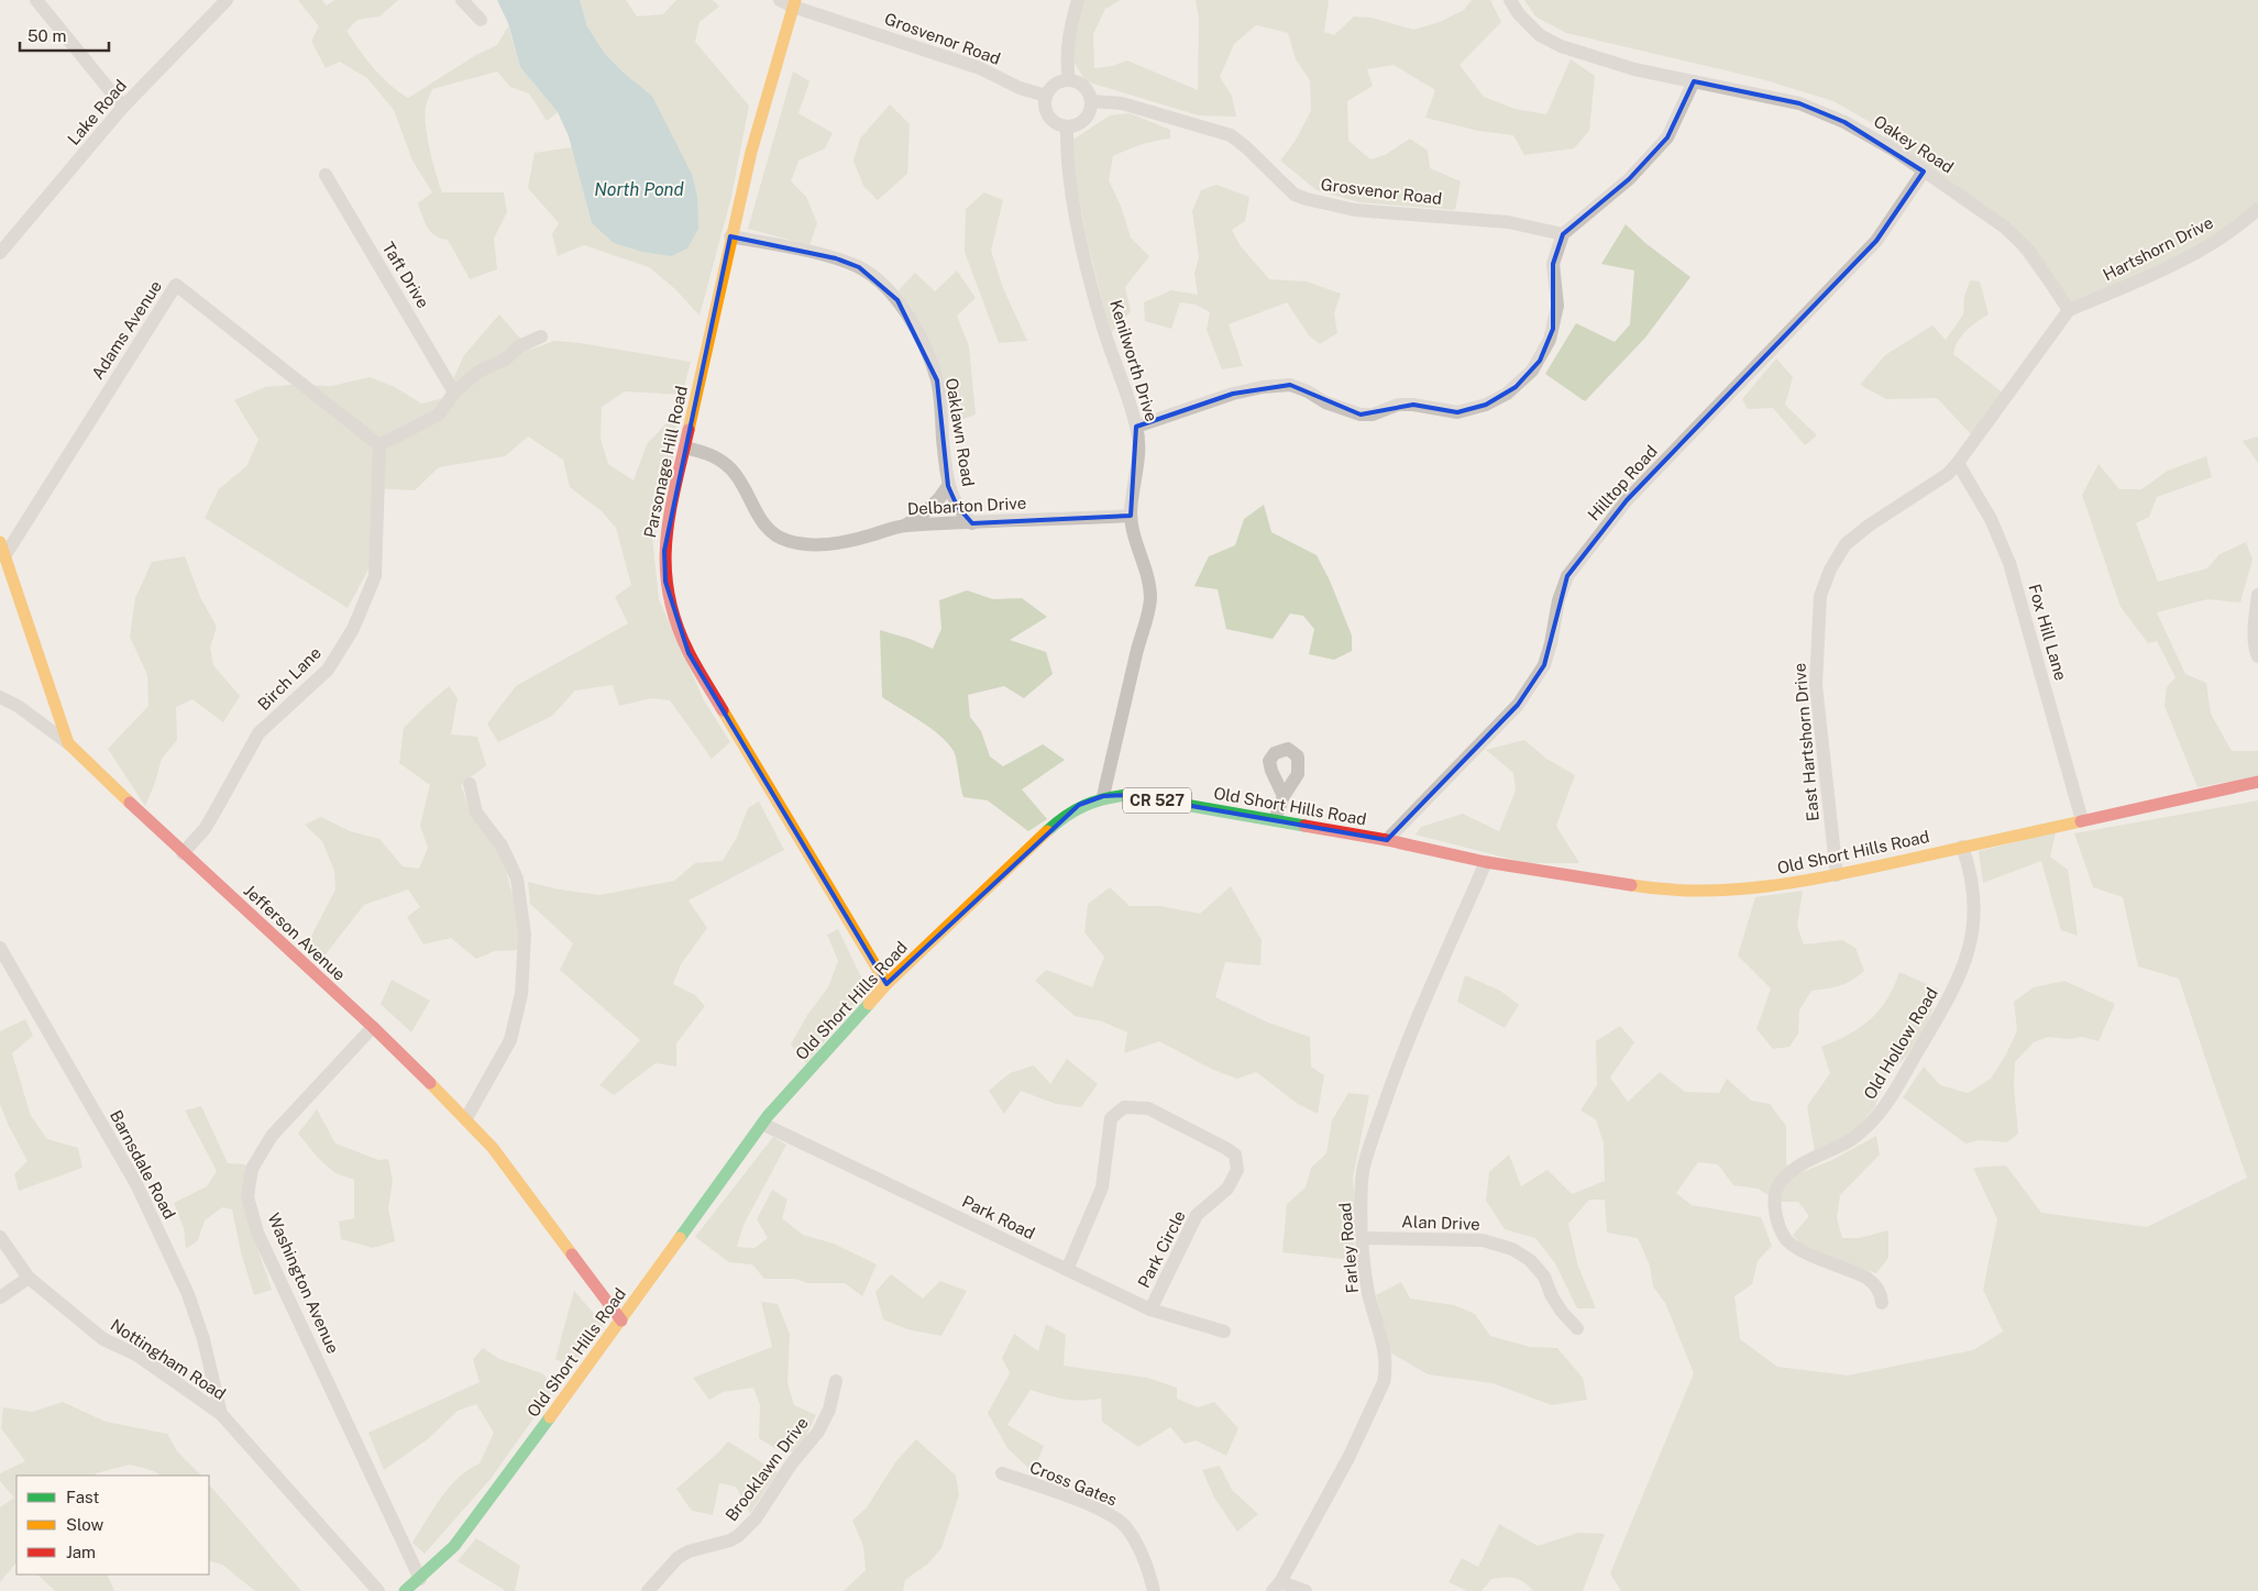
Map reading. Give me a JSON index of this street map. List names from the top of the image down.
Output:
{
  "streets": {
    "main road": [
      "Parsonage Hill Road",
      "CR 527",
      "Old Short Hills Road",
      "Jefferson Avenue"
    ],
    "street": [
      "Grosvenor Road",
      "Lake Road",
      "Oakey Road",
      "Hartshorn Drive",
      "Taft Drive",
      "Adams Avenue",
      "Kenilworth Drive",
      "Oaklawn Road",
      "Hilltop Road",
      "Delbarton Drive",
      "Fox Hill Lane",
      "Birch Lane",
      "East Hartshorn Drive",
      "Old Hollow Road",
      "Barnsdale Road",
      "Park Road",
      "Alan Drive",
      "Farley Road",
      "Park Circle",
      "Washington Avenue",
      "Nottingham Road",
      "Brooklawn Drive",
      "Cross Gates"
    ]
  },
  "crossings": [
    ["Grosvenor Road", "Kenilworth Drive"],
    ["Grosvenor Road", "Parsonage Hill Road"],
    ["Oakey Road", "Hartshorn Drive"],
    ["Oakey Road", "Hilltop Road"],
    ["Oakey Road", "East Hartshorn Drive"],
    ["Hartshorn Drive", "East Hartshorn Drive"],
    ["Adams Avenue", "Birch Lane"],
    ["Adams Avenue", "Jefferson Avenue"],
    ["Kenilworth Drive", "Delbarton Drive"],
    ["Kenilworth Drive", "Old Short Hills Road"],
    ["Oaklawn Road", "Parsonage Hill Road"],
    ["Oaklawn Road", "Delbarton Drive"],
    ["Parsonage Hill Road", "Delbarton Drive"],
    ["Parsonage Hill Road", "Old Short Hills Road"],
    ["Hilltop Road", "Old Short Hills Road"],
    ["Fox Hill Lane", "East Hartshorn Drive"],
    ["Fox Hill Lane", "Old Short Hills Road"],
    ["Birch Lane", "Jefferson Avenue"],
    ["East Hartshorn Drive", "Old Short Hills Road"],
    ["Old Short Hills Road", "Jefferson Avenue"],
    ["Old Short Hills Road", "Old Hollow Road"],
    ["Old Short Hills Road", "Park Road"],
    ["Old Short Hills Road", "Farley Road"],
    ["Old Short Hills Road", "Washington Avenue"],
    ["Jefferson Avenue", "Washington Avenue"],
    ["Barnsdale Road", "Nottingham Road"],
    ["Park Road", "Park Circle"],
    ["Alan Drive", "Farley Road"]
  ],
  "water": ["North Pond"],
  "legend": ["Fast", "Slow", "Jam"],
  "scale_bar": "50 m"
}
